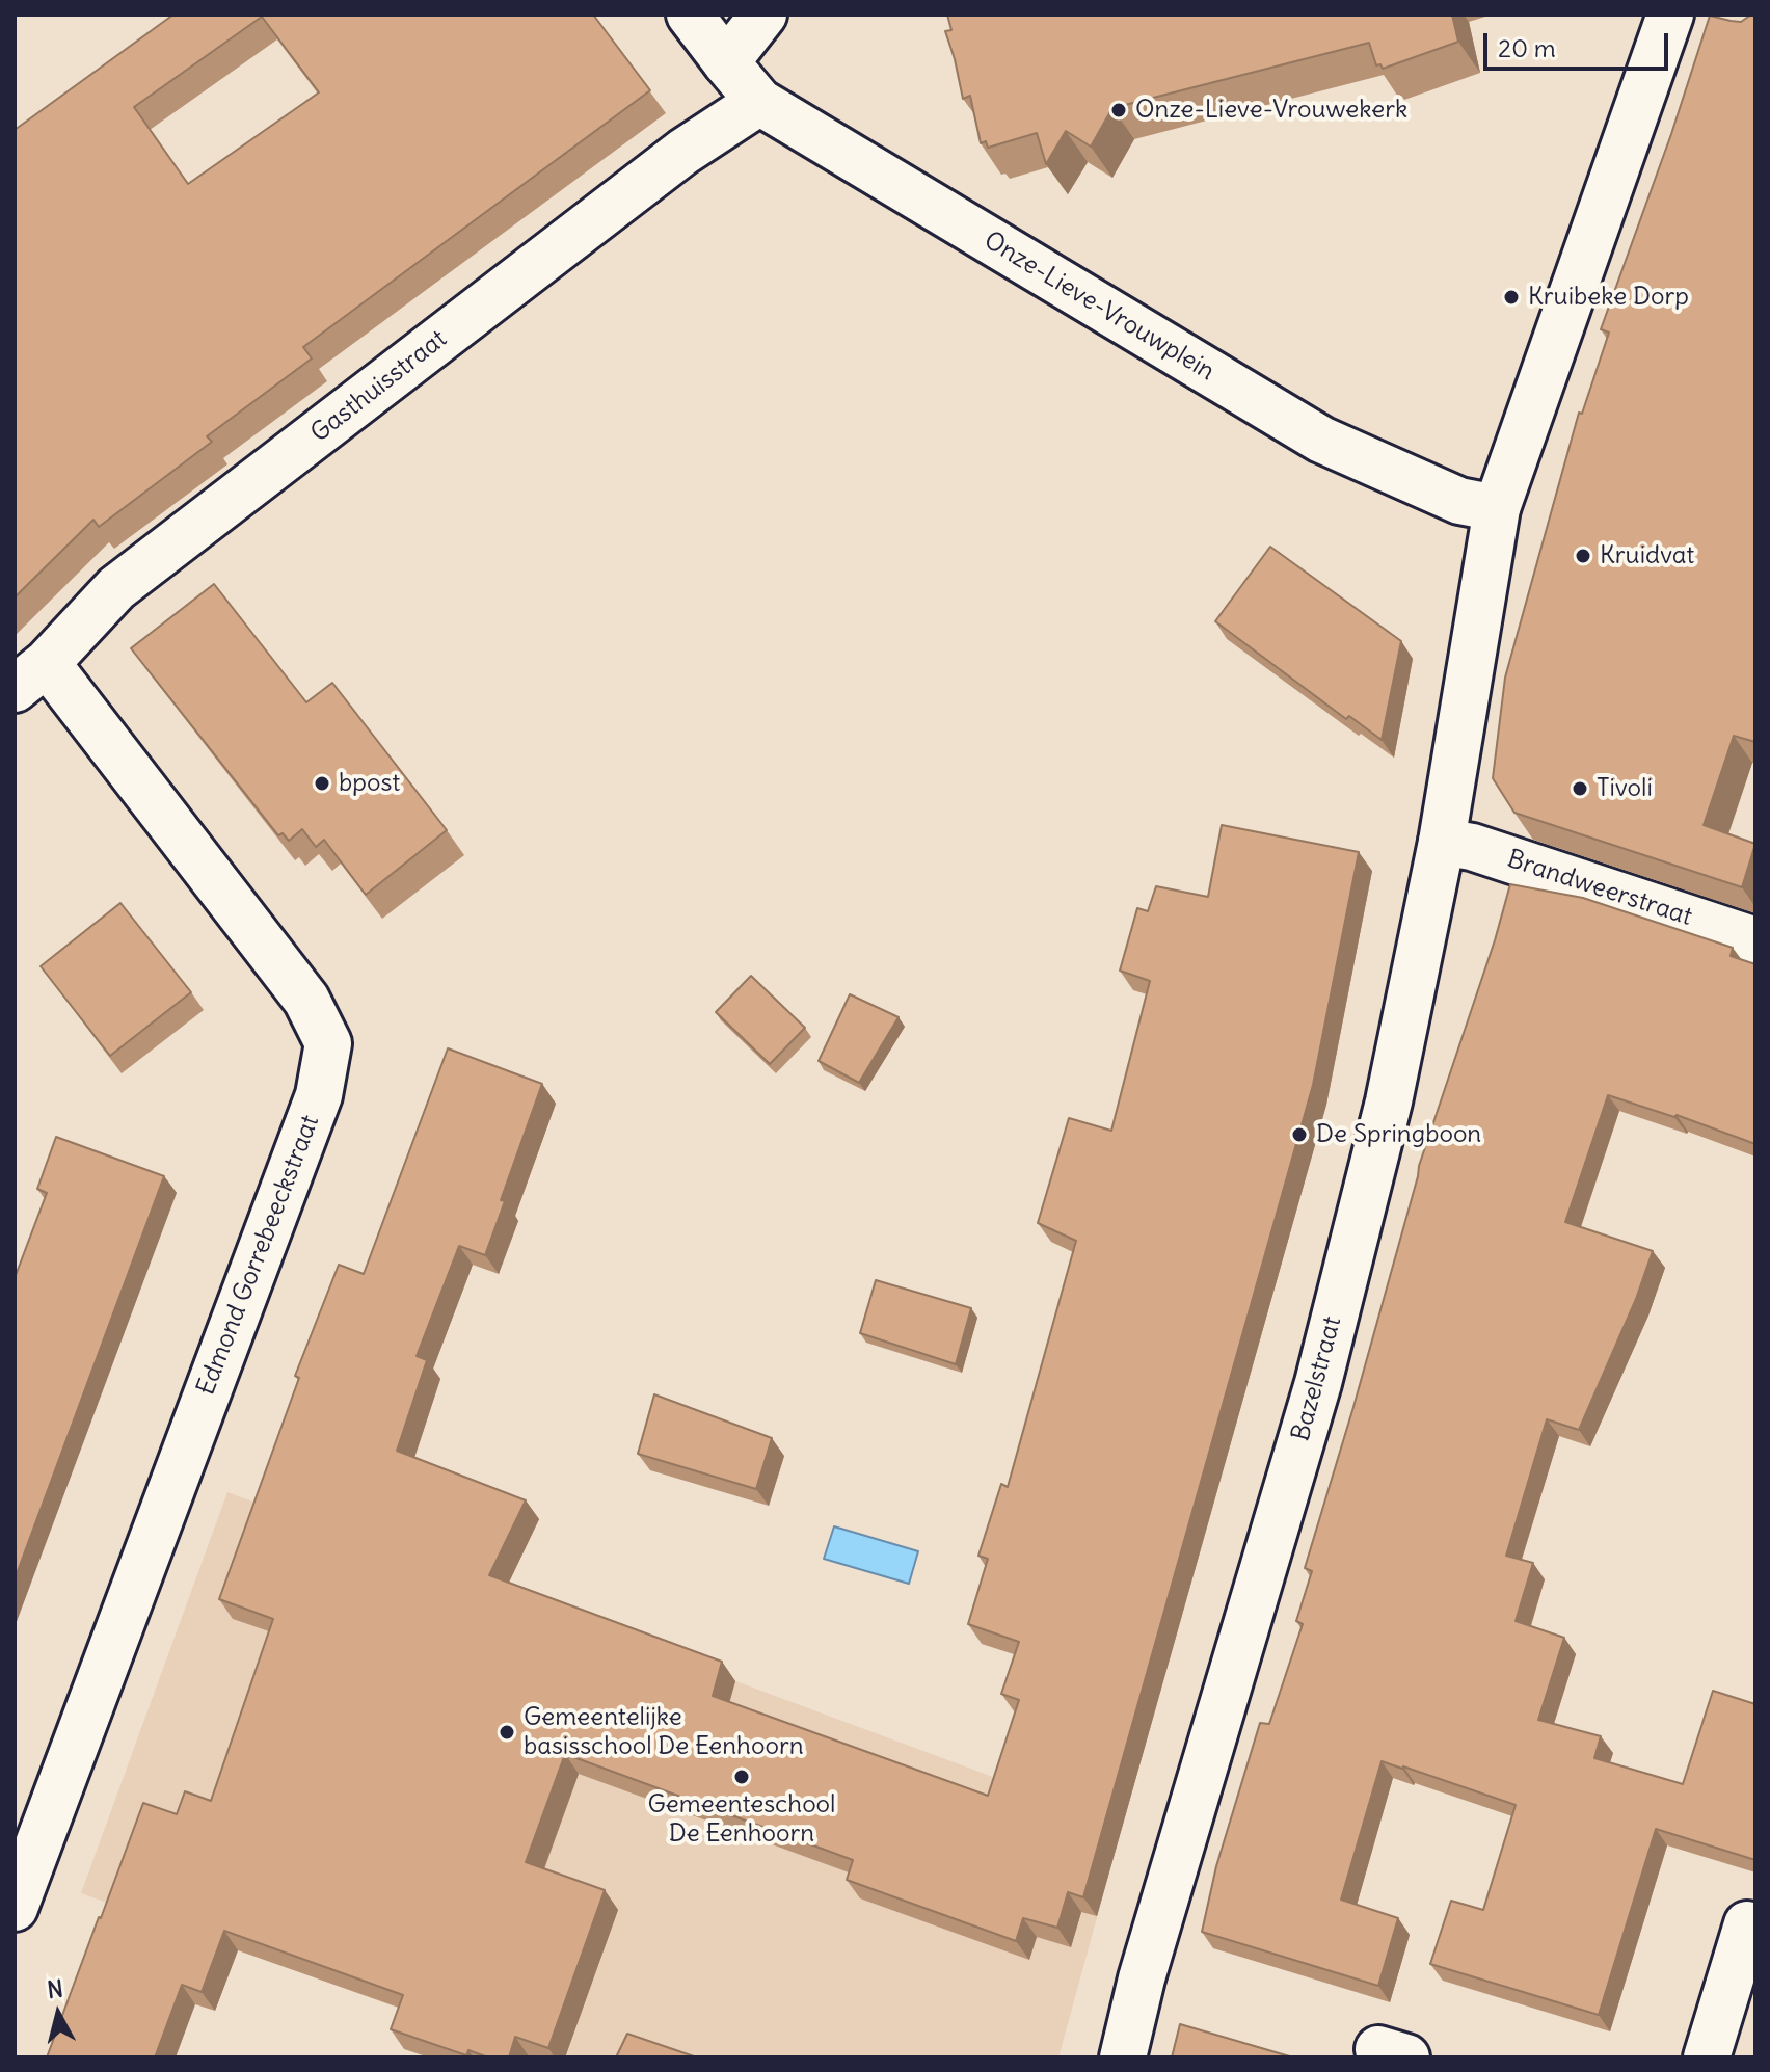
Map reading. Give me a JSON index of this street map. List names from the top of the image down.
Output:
{
  "streets": {
    "street": [
      "Onze-Lieve-Vrouwplein",
      "Gasthuisstraat",
      "Brandweerstraat",
      "Edmond Gorrebeeckstraat",
      "Bazelstraat"
    ]
  },
  "crossings": [
    ["Onze-Lieve-Vrouwplein", "Gasthuisstraat"],
    ["Onze-Lieve-Vrouwplein", "Bazelstraat"],
    ["Gasthuisstraat", "Edmond Gorrebeeckstraat"],
    ["Brandweerstraat", "Bazelstraat"]
  ],
  "places": [
    "Onze-Lieve-Vrouwekerk",
    "Kruibeke Dorp",
    "Kruidvat",
    "bpost",
    "Tivoli",
    "De Springboon",
    "Gemeentelijke basisschool De Eenhoorn",
    "Gemeenteschool De Eenhoorn"
  ],
  "scale_bar": "20 m",
  "north": "top"
}
